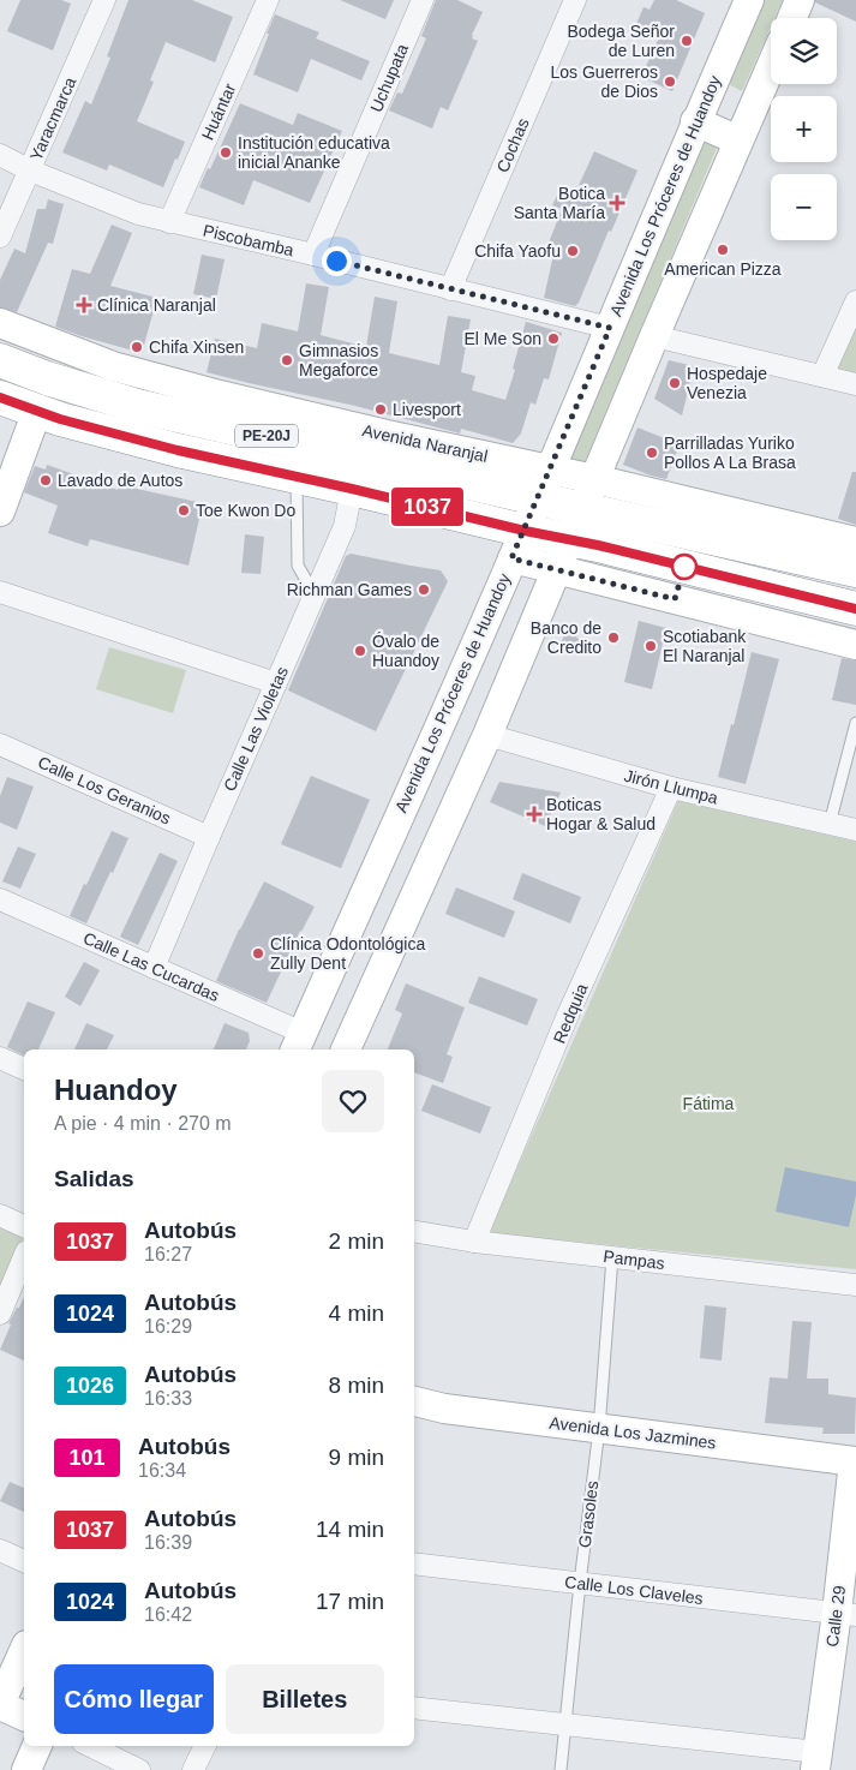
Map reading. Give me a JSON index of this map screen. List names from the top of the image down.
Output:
{
  "streets": {
    "highway": ["PE-20J", "Avenida Naranjal"],
    "main road": ["Avenida Los Próceres de Huandoy", "Avenida Los Jazmines", "Calle 29"],
    "street": [
      "Uchupata",
      "Huántar",
      "Yaracmarca",
      "Cochas",
      "Piscobamba",
      "Calle Las Violetas",
      "Jirón Llumpa",
      "Calle Los Geranios",
      "Calle Las Cucardas",
      "Redquia",
      "Pampas",
      "Calle Los Claveles"
    ],
    "lane": ["Grasoles"]
  },
  "crossings": [
    ["Uchupata", "Piscobamba"],
    ["Huántar", "Piscobamba"],
    ["Yaracmarca", "Piscobamba"],
    ["Cochas", "Piscobamba"],
    ["Avenida Los Próceres de Huandoy", "Piscobamba"],
    ["Avenida Los Próceres de Huandoy", "PE-20J"],
    ["Avenida Los Próceres de Huandoy", "Avenida Naranjal"],
    ["Avenida Los Próceres de Huandoy", "Calle Las Cucardas"],
    ["PE-20J", "Calle Las Violetas"],
    ["Calle Las Violetas", "Calle Los Geranios"],
    ["Calle Las Violetas", "Calle Las Cucardas"],
    ["Jirón Llumpa", "Redquia"],
    ["Redquia", "Pampas"],
    ["Pampas", "Grasoles"],
    ["Avenida Los Jazmines", "Grasoles"],
    ["Avenida Los Jazmines", "Calle 29"],
    ["Grasoles", "Calle Los Claveles"],
    ["Calle Los Claveles", "Calle 29"]
  ],
  "parks": ["Fátima"],
  "places": {
    "other": [
      "Bodega Señor de Luren",
      "Los Guerreros de Dios",
      "Institución educativa inicial Ananke",
      "American Pizza",
      "Chifa Yaofu",
      "El Me Son",
      "Chifa Xinsen",
      "Gimnasios Megaforce",
      "Hospedaje Venezia",
      "Livesport",
      "Parrilladas Yuriko Pollos A La Brasa",
      "Lavado de Autos",
      "Toe Kwon Do",
      "Richman Games",
      "Banco de Credito",
      "Scotiabank El Naranjal",
      "Óvalo de Huandoy",
      "Clínica Odontológica Zully Dent"
    ],
    "health": ["Botica Santa María", "Clínica Naranjal", "Boticas Hogar & Salud"]
  },
  "lines": ["bus line 1037"],
  "page": {
    "on_map": "1037",
    "map_buttons": ["+", "−"],
    "heading": [
      ["Huandoy", "A pie · 4 min · 270 m"],
      "Salidas"
    ],
    "list": [
      {
        "mark": "1037",
        "name": "Autobús",
        "note": "16:27",
        "value": "2 min"
      },
      {
        "mark": "1024",
        "name": "Autobús",
        "note": "16:29",
        "value": "4 min"
      },
      {
        "mark": "1026",
        "name": "Autobús",
        "note": "16:33",
        "value": "8 min"
      },
      {
        "mark": "101",
        "name": "Autobús",
        "note": "16:34",
        "value": "9 min"
      },
      {
        "mark": "1037",
        "name": "Autobús",
        "note": "16:39",
        "value": "14 min"
      },
      {
        "mark": "1024",
        "name": "Autobús",
        "note": "16:42",
        "value": "17 min"
      }
    ],
    "buttons": ["Cómo llegar", "Billetes"]
  }
}
